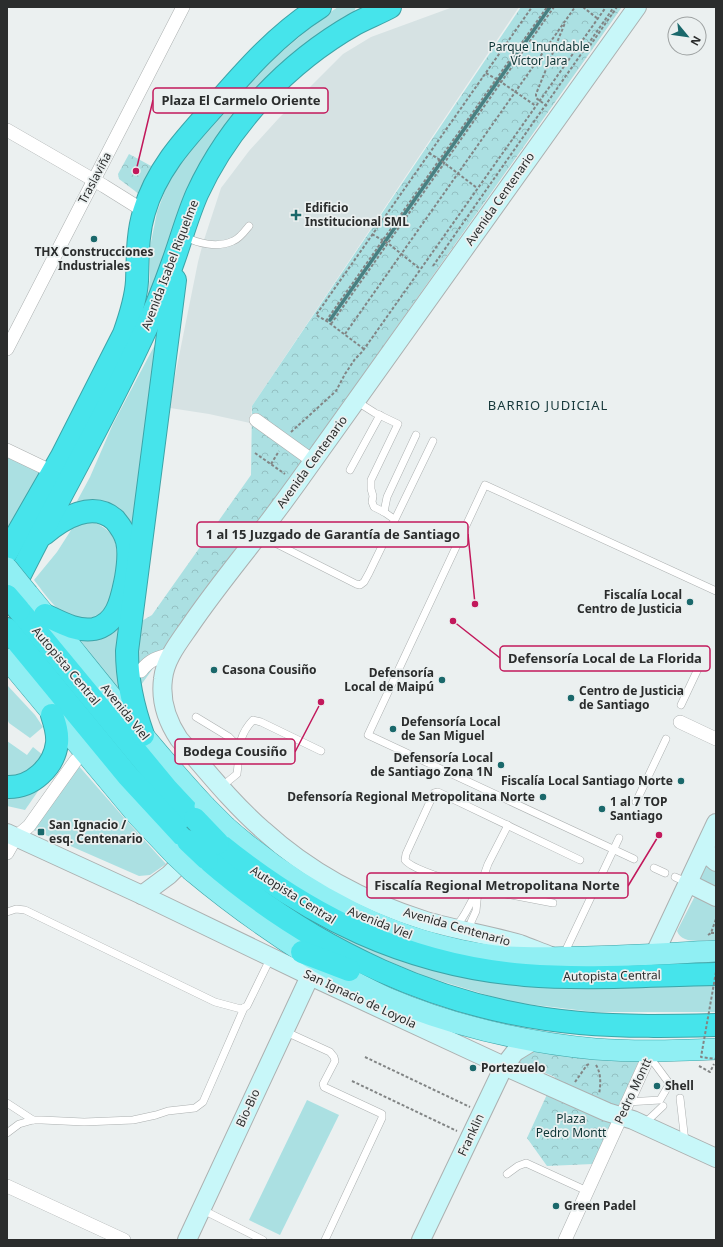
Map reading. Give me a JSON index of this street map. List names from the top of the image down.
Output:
{
  "streets": {
    "highway": ["Avenida Isabel Riquelme", "Autopista Central"],
    "main road": ["Avenida Viel"],
    "street": [
      "Traslaviña",
      "Avenida Centenario",
      "San Ignacio de Loyola",
      "Pedro Montt",
      "Bio-Bio",
      "Franklin"
    ]
  },
  "crossings": [
    ["Avenida Centenario", "Avenida Viel"],
    ["Avenida Isabel Riquelme", "Autopista Central"],
    ["Avenida Isabel Riquelme", "Avenida Viel"],
    ["Autopista Central", "Avenida Viel"],
    ["San Ignacio de Loyola", "Pedro Montt"],
    ["San Ignacio de Loyola", "Bio-Bio"],
    ["San Ignacio de Loyola", "Franklin"]
  ],
  "districts": ["BARRIO JUDICIAL"],
  "parks": ["Parque Inundable Víctor Jara", "Plaza Pedro Montt"],
  "places": {
    "other": [
      "Plaza El Carmelo Oriente",
      "THX Construcciones Industriales",
      "Fiscalía Local Centro de Justicia",
      "1 al 15 Juzgado de Garantía de Santiago",
      "Defensoría Local de La Florida",
      "Casona Cousiño",
      "Defensoría Local de Maipú",
      "Centro de Justicia de Santiago",
      "Bodega Cousiño",
      "Defensoría Local de San Miguel",
      "Defensoría Local de Santiago Zona 1N",
      "Fiscalía Local Santiago Norte",
      "Defensoría Regional Metropolitana Norte",
      "1 al 7 TOP Santiago",
      "Fiscalía Regional Metropolitana Norte",
      "Portezuelo",
      "Shell",
      "Green Padel"
    ],
    "health": ["Edificio Institucional SML"],
    "transit": ["San Ignacio / esq. Centenario"]
  },
  "north": "bottom right"
}
